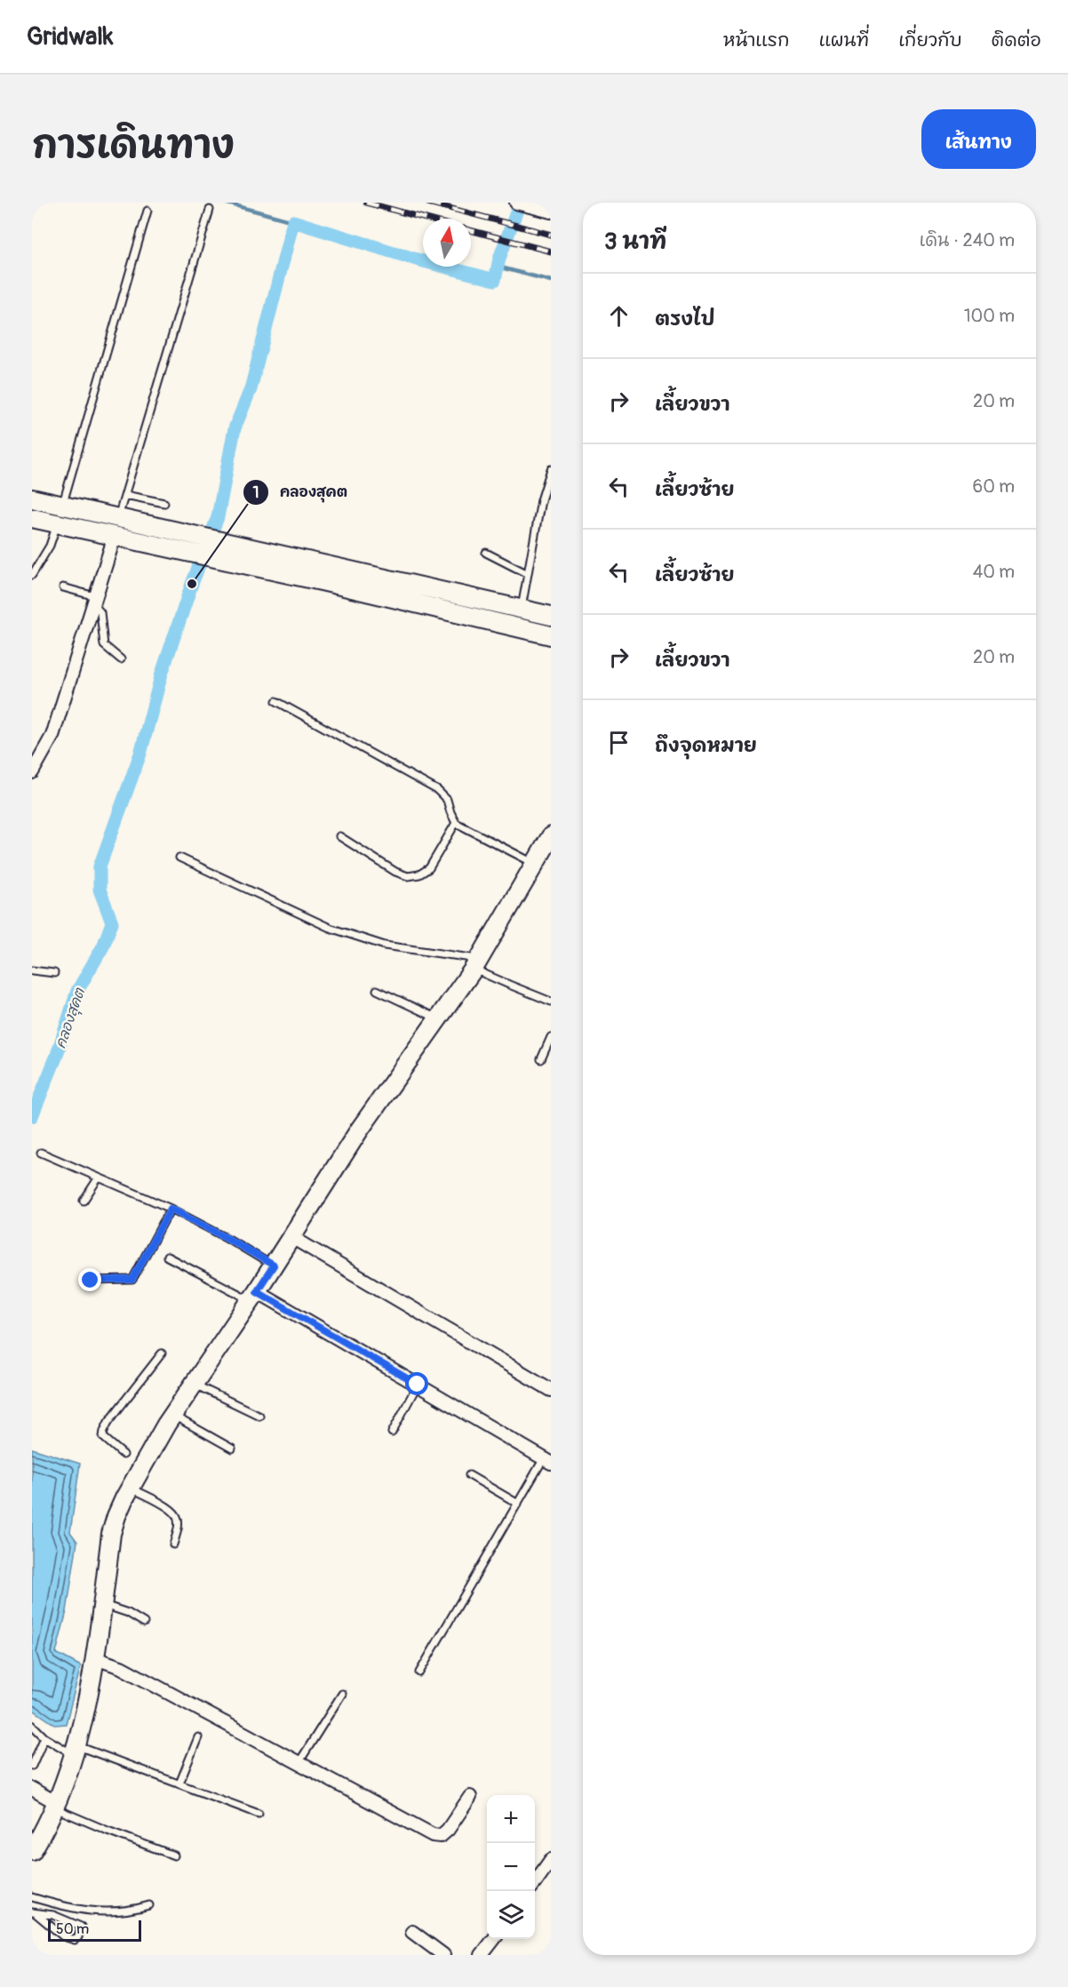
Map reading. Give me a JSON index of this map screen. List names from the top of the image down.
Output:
{
  "water": ["คลองสุคต"],
  "places": ["คลองสุคต"],
  "scale_bar": "50 m",
  "north": "top",
  "page": {
    "header": "Gridwalk",
    "nav": [
      "หน้าแรก",
      "แผนที่",
      "เกี่ยวกับ",
      "ติดต่อ"
    ],
    "title": "การเดินทาง",
    "buttons": "เส้นทาง",
    "heading": ["3 นาที", "เดิน · 240 m"],
    "list": [
      ["ตรงไป", "100 m"],
      ["เลี้ยวขวา", "20 m"],
      ["เลี้ยวซ้าย", "60 m"],
      ["เลี้ยวซ้าย", "40 m"],
      ["เลี้ยวขวา", "20 m"],
      "ถึงจุดหมาย"
    ],
    "map_buttons": ["+", "−"],
    "scale": "50 m"
  }
}
